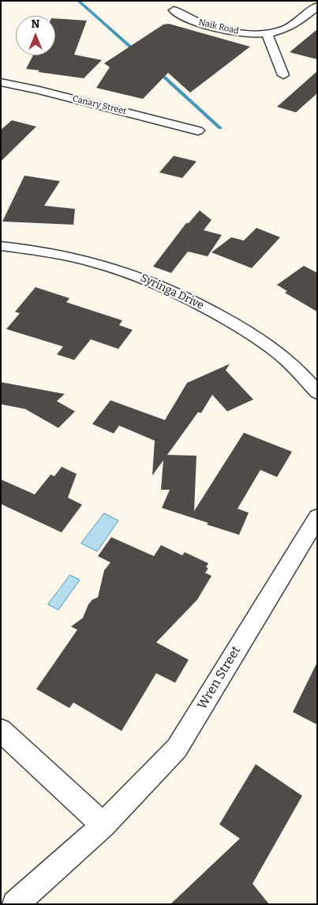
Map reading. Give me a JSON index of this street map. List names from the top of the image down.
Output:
{
  "streets": {
    "street": [
      "Naik Road",
      "Canary Street",
      "Syringa Drive",
      "Wren Street"
    ]
  },
  "north": "top"
}
